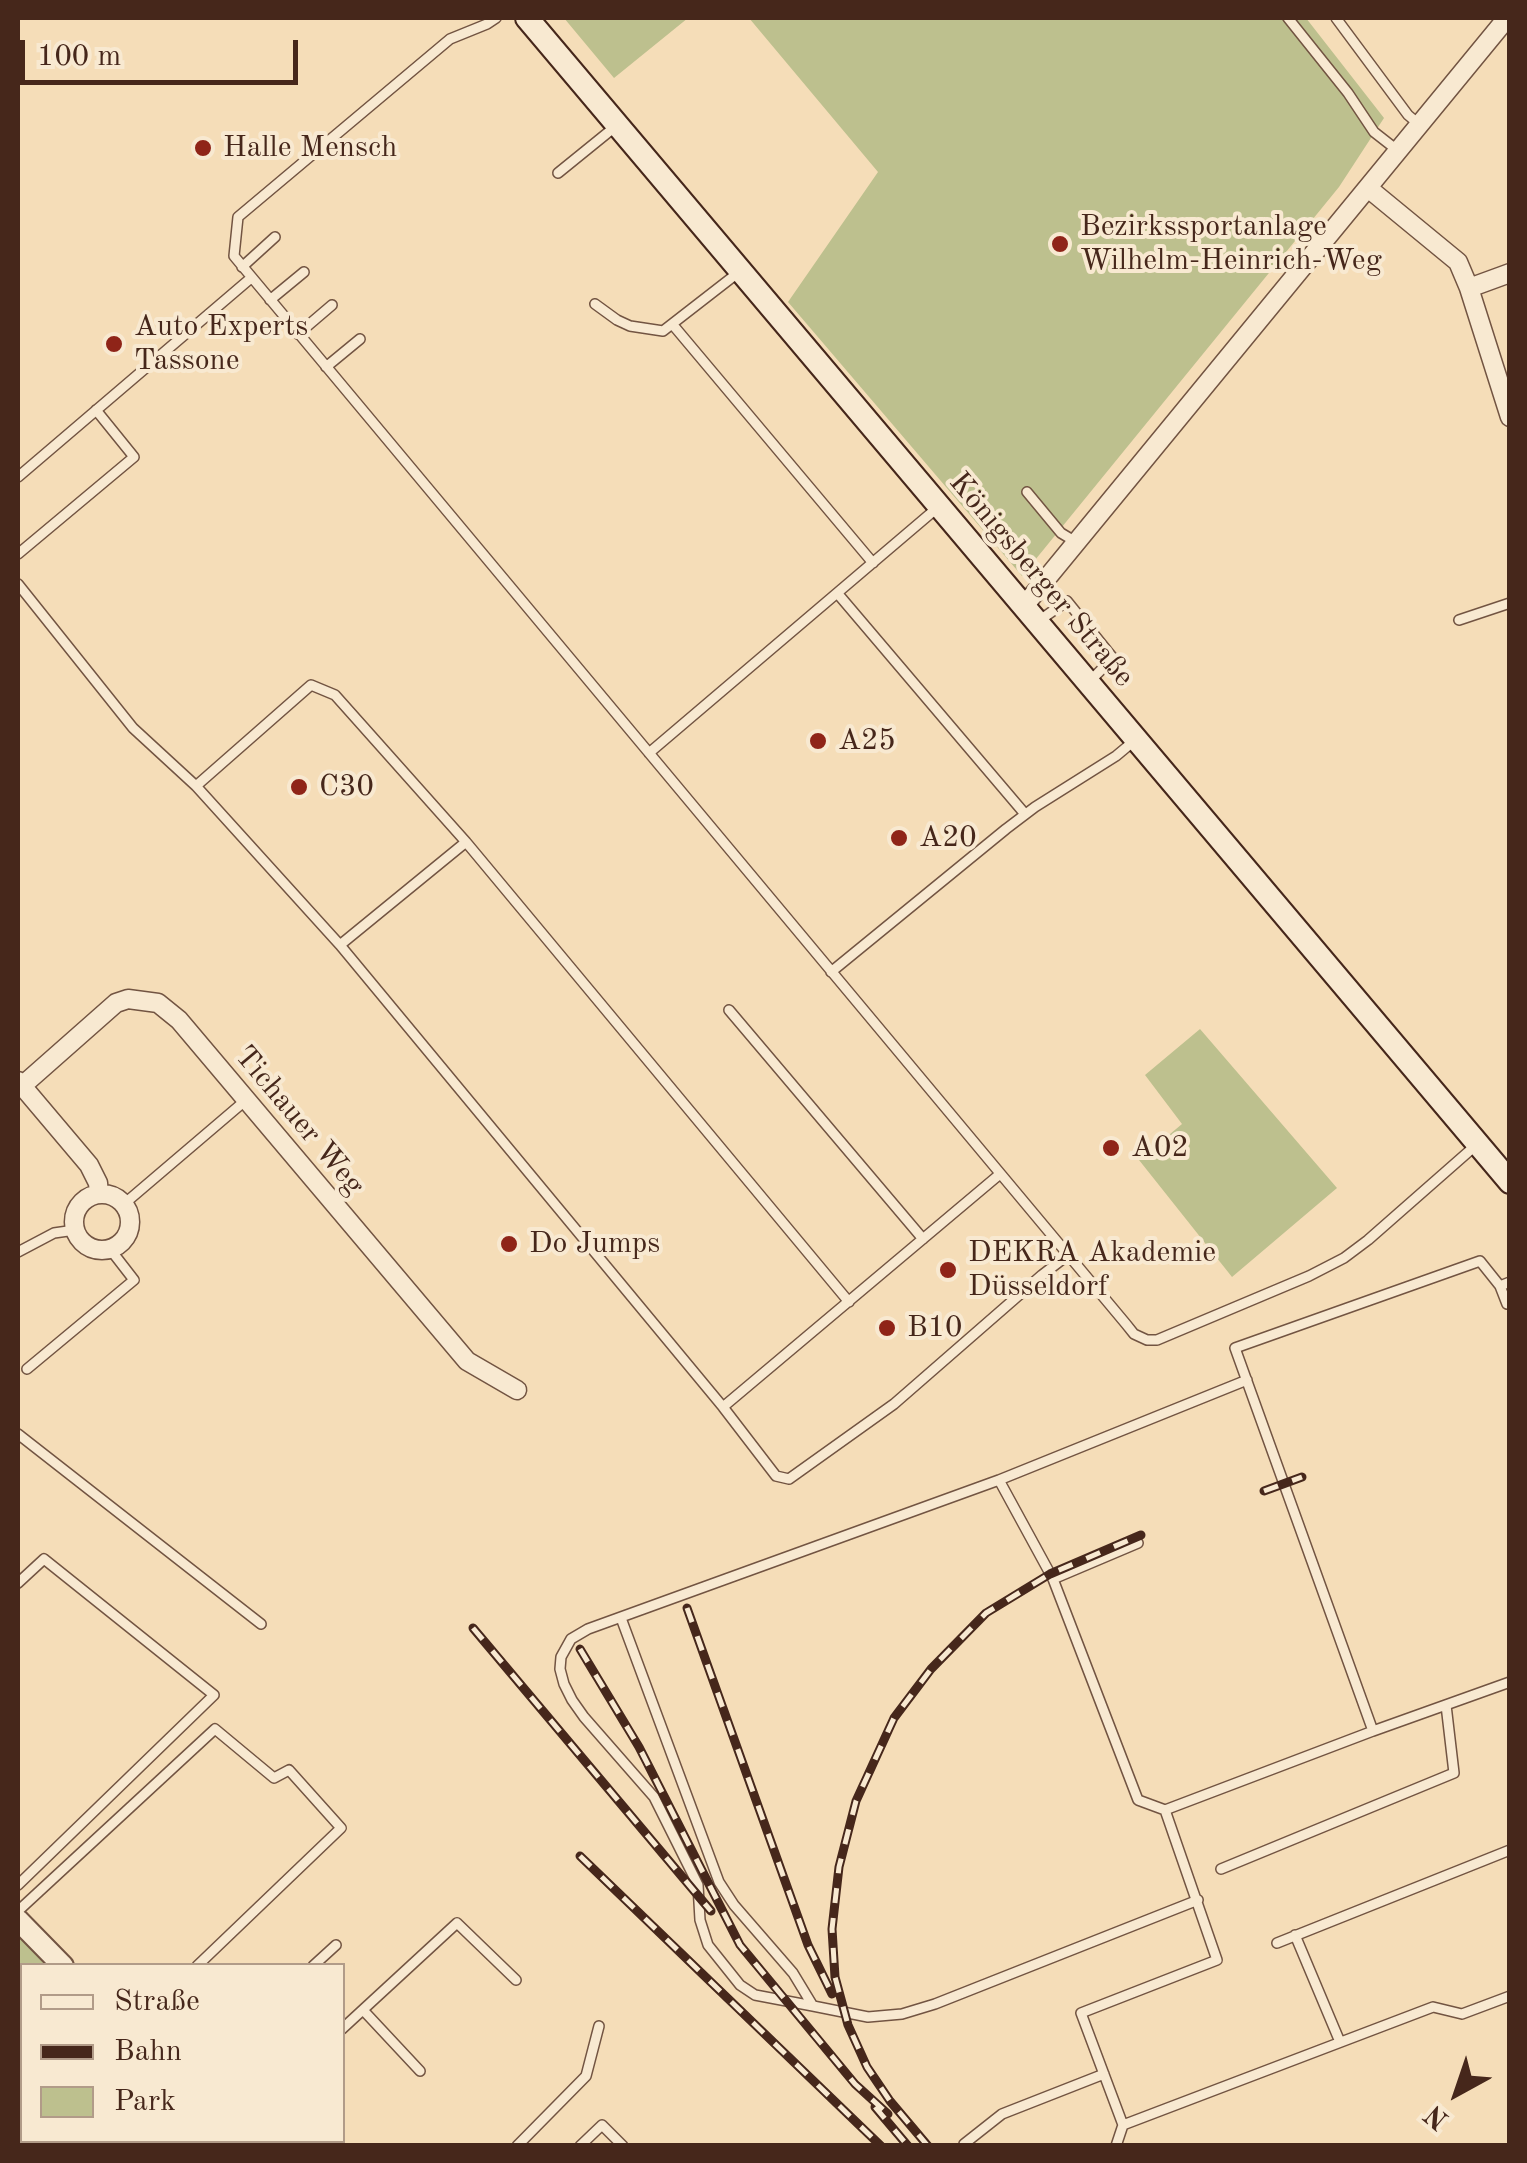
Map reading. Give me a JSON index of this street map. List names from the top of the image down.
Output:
{
  "streets": {
    "main road": ["Königsberger Straße"],
    "street": ["Tichauer Weg"]
  },
  "places": [
    "Halle Mensch",
    "Bezirkssportanlage Wilhelm-Heinrich-Weg",
    "Auto Experts Tassone",
    "A25",
    "C30",
    "A20",
    "A02",
    "Do Jumps",
    "DEKRA Akademie Düsseldorf",
    "B10"
  ],
  "legend": ["Straße", "Bahn", "Park"],
  "scale_bar": "100 m",
  "north": "bottom left"
}
